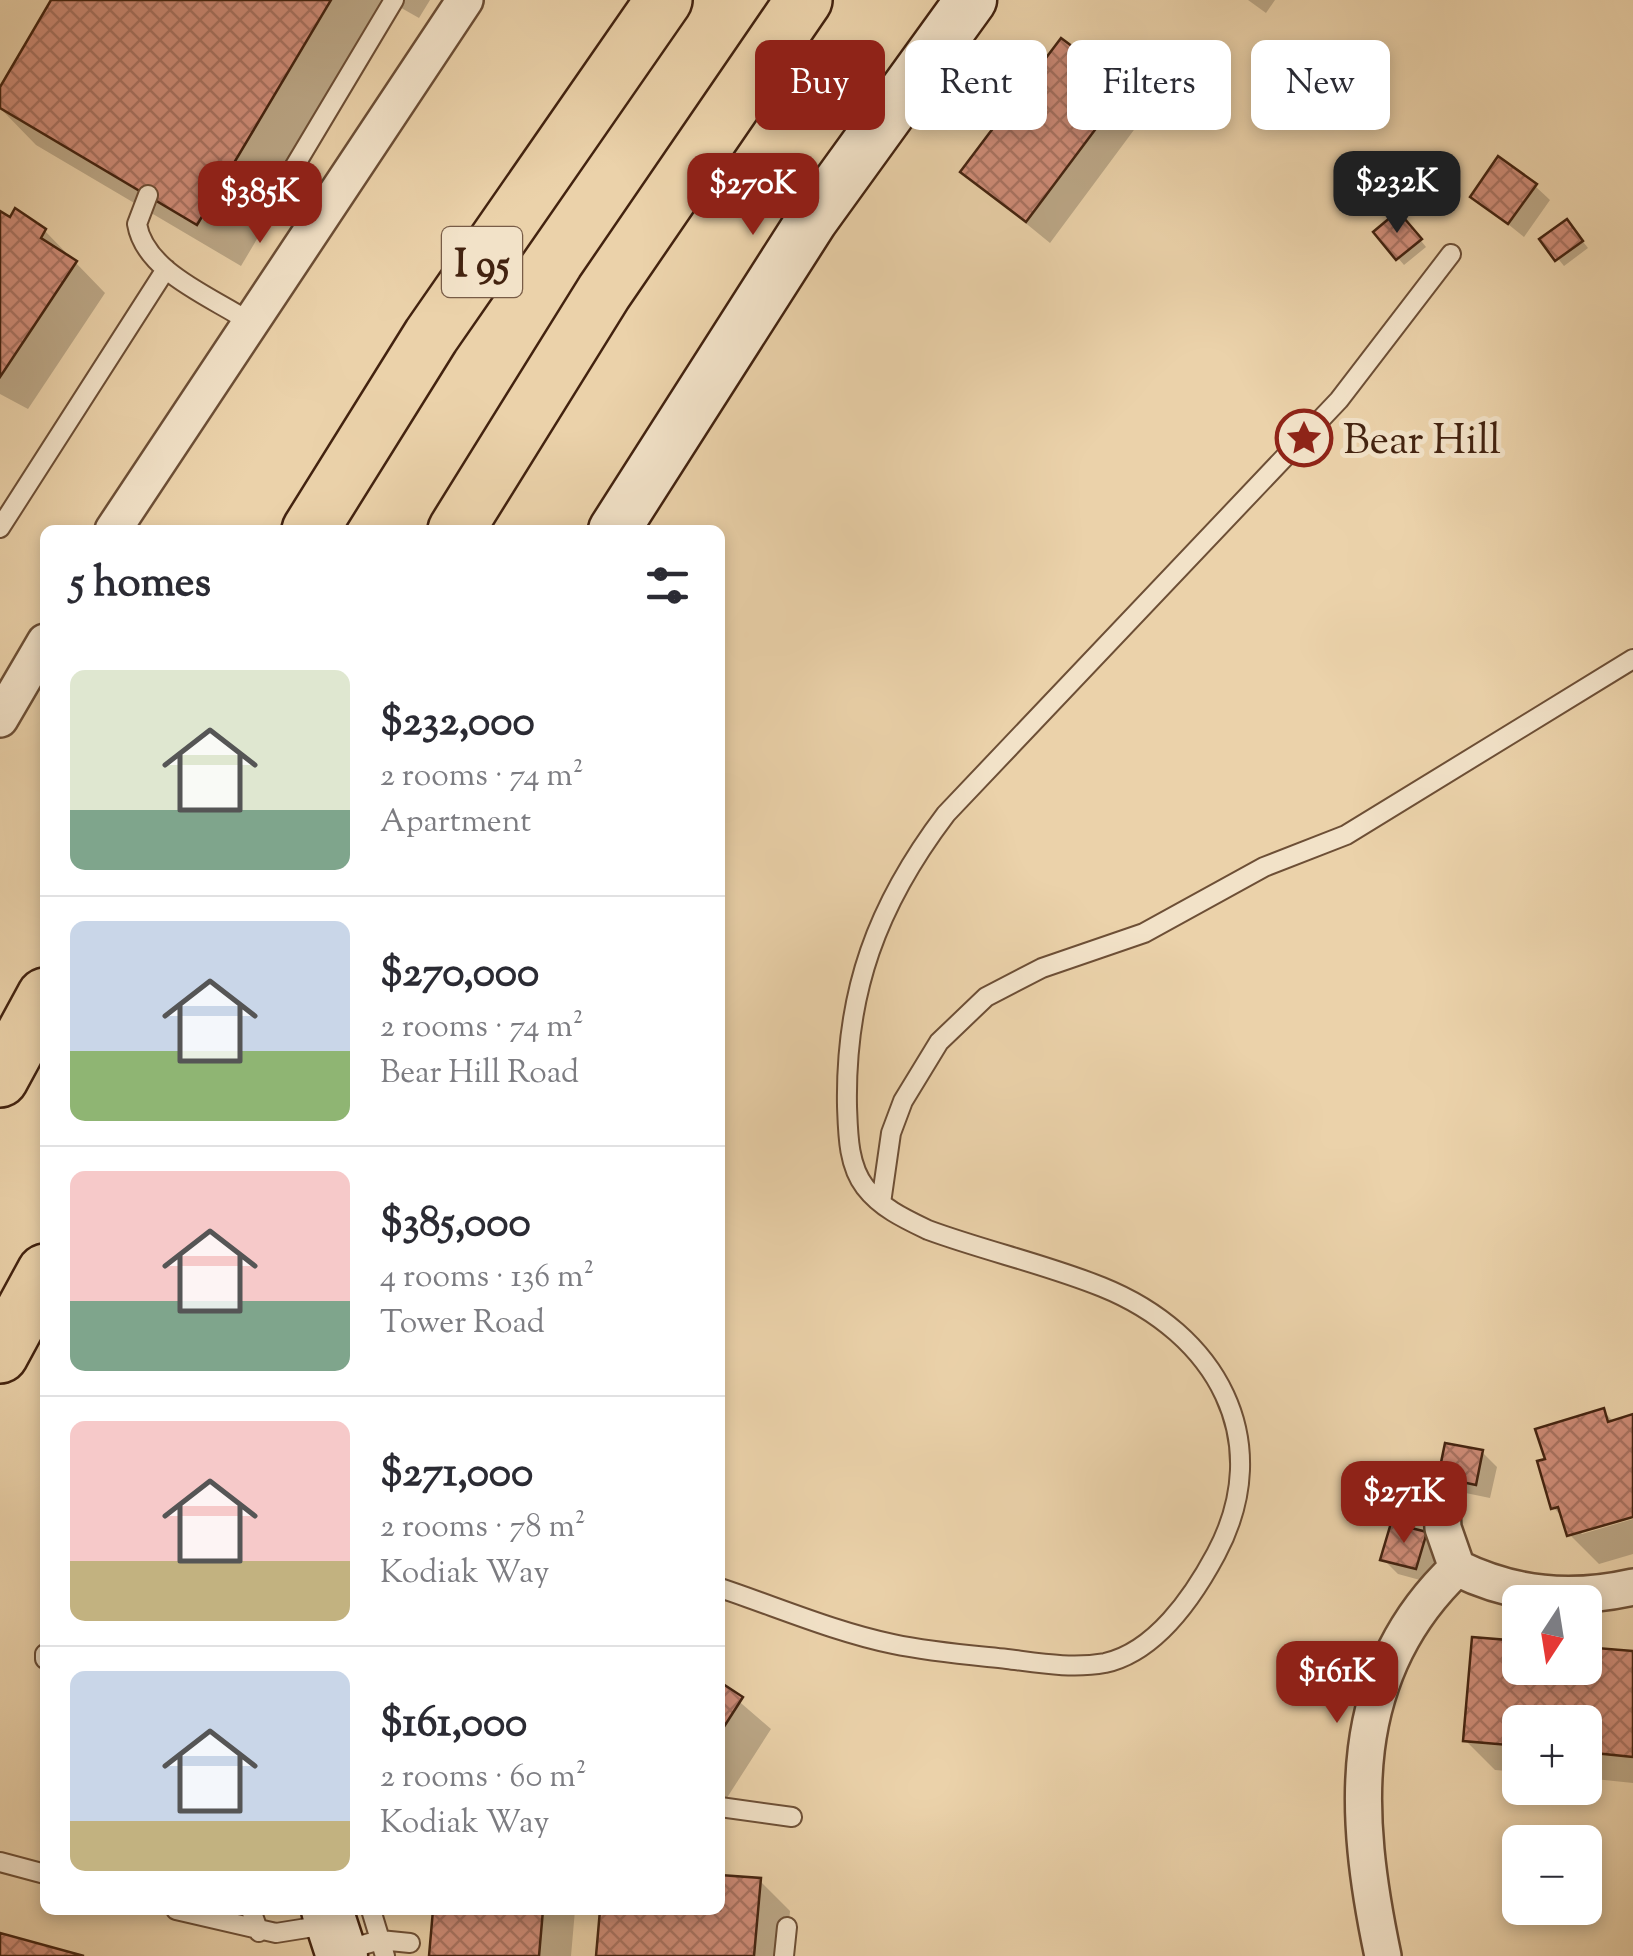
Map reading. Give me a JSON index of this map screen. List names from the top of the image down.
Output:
{
  "streets": {
    "highway": ["I 95"]
  },
  "places": {
    "place": ["Bear Hill"]
  },
  "north": "bottom",
  "page": {
    "chip": [
      "Buy",
      "Rent",
      "Filters",
      "New"
    ],
    "price": [
      "$232K",
      "$270K",
      "$385K",
      "$271K",
      "$161K"
    ],
    "heading": "5 homes",
    "list": [
      {
        "name": "$232,000",
        "note": "2 rooms · 74 m² · Apartment"
      },
      {
        "name": "$270,000",
        "note": "2 rooms · 74 m² · Bear Hill Road"
      },
      {
        "name": "$385,000",
        "note": "4 rooms · 136 m² · Tower Road"
      },
      {
        "name": "$271,000",
        "note": "2 rooms · 78 m² · Kodiak Way"
      },
      {
        "name": "$161,000",
        "note": "2 rooms · 60 m² · Kodiak Way"
      }
    ],
    "map_buttons": ["+", "−"]
  }
}
